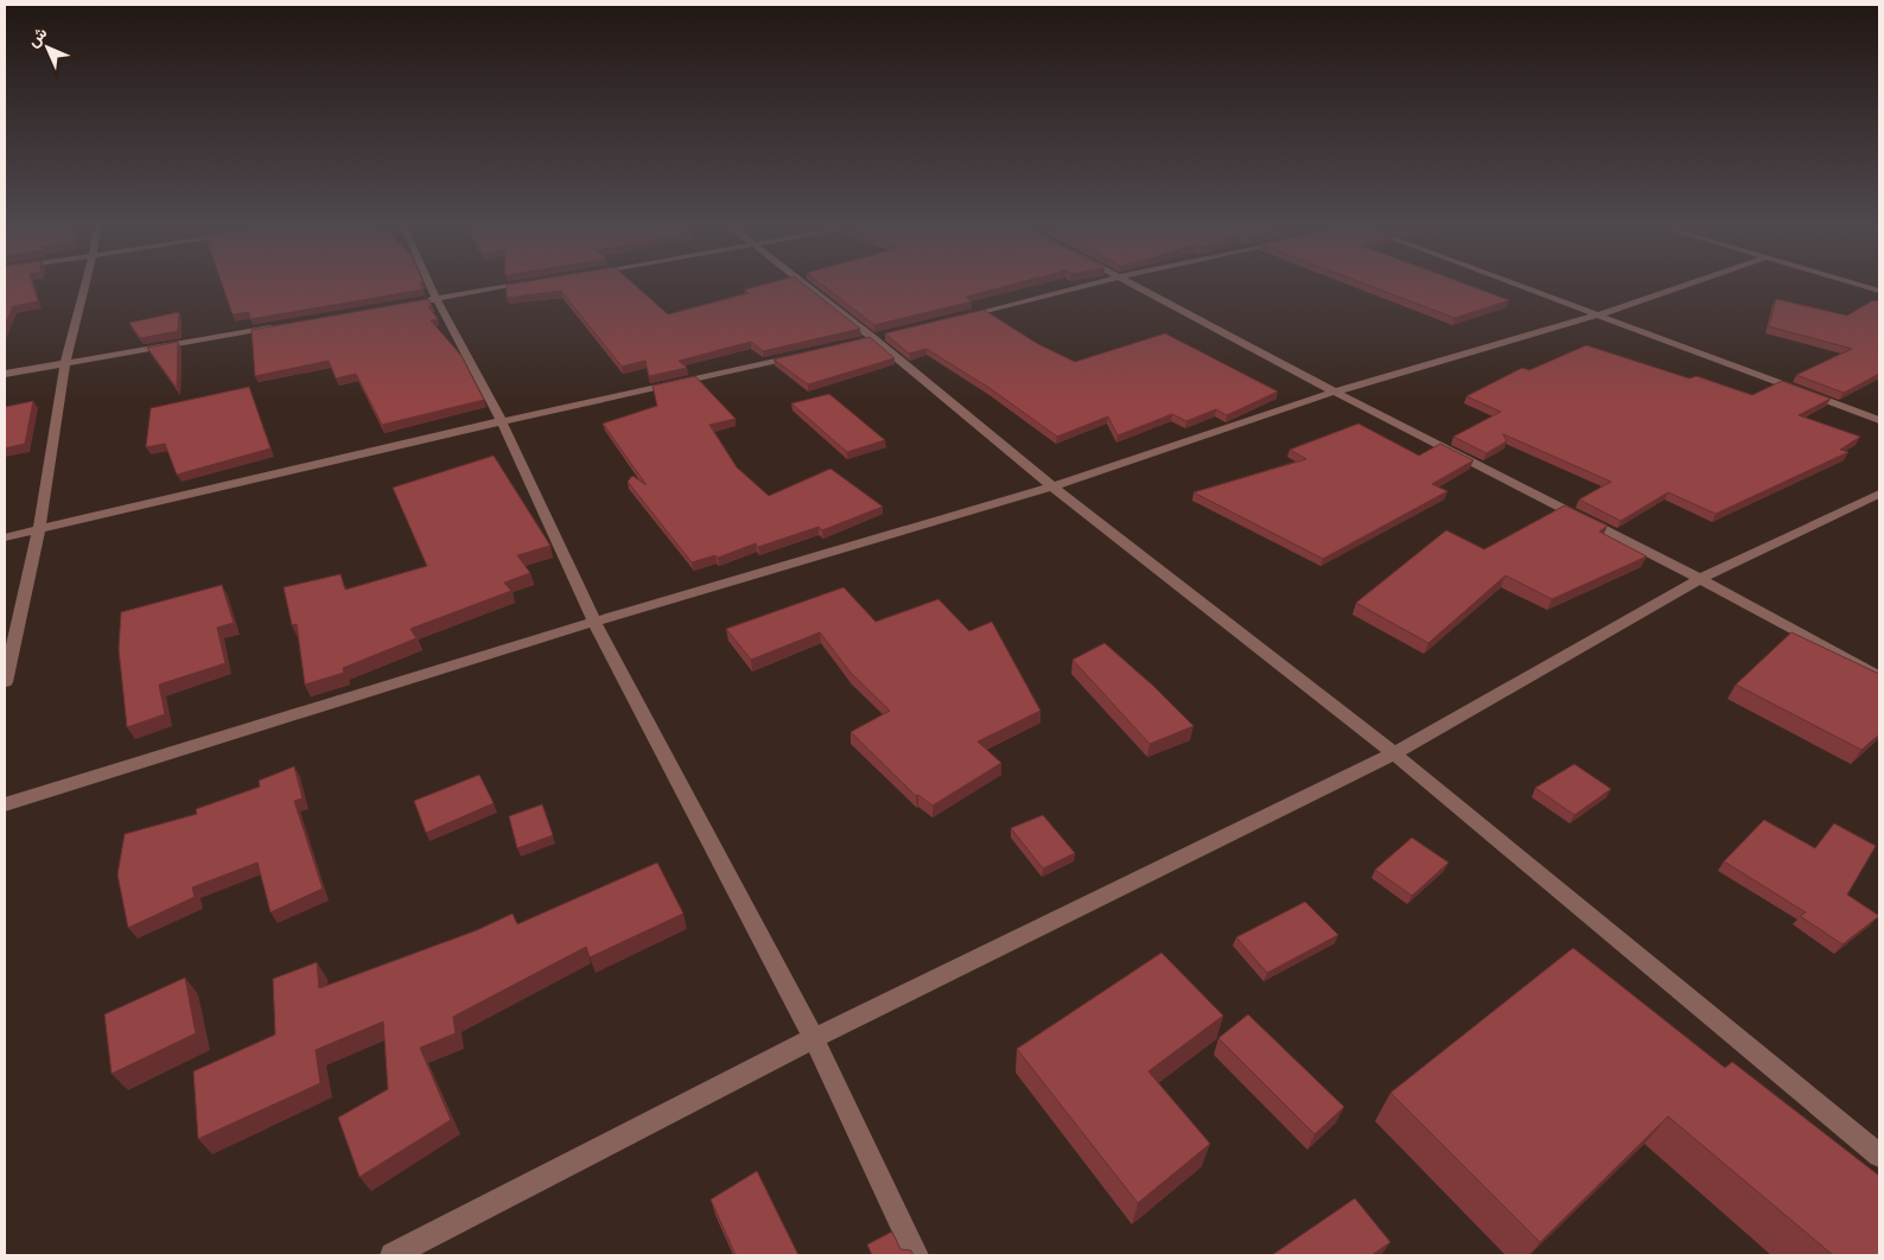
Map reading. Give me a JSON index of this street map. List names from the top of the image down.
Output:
{
  "north": "top left"
}
